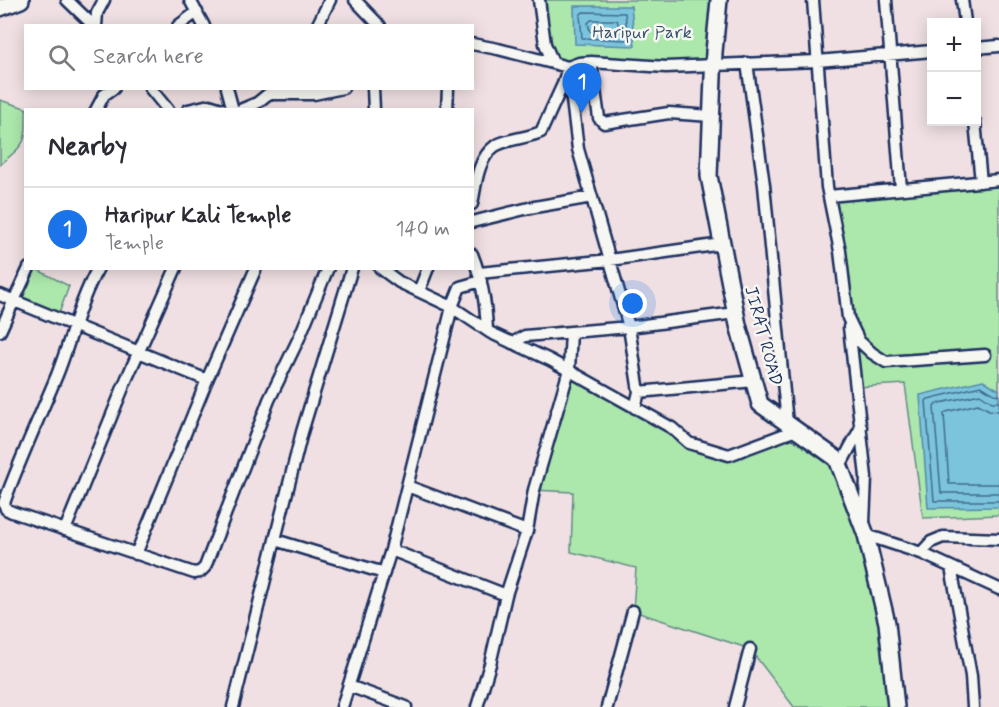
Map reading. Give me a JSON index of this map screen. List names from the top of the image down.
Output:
{
  "streets": {
    "main road": ["JIRAT ROAD"]
  },
  "parks": ["Haripur Park"],
  "page": {
    "map_buttons": ["+", "−"],
    "search": "Search here",
    "pins": "1",
    "heading": "Nearby",
    "list": [
      {
        "mark": "1",
        "name": "Haripur Kali Temple",
        "note": "Temple",
        "value": "140 m"
      }
    ]
  }
}
